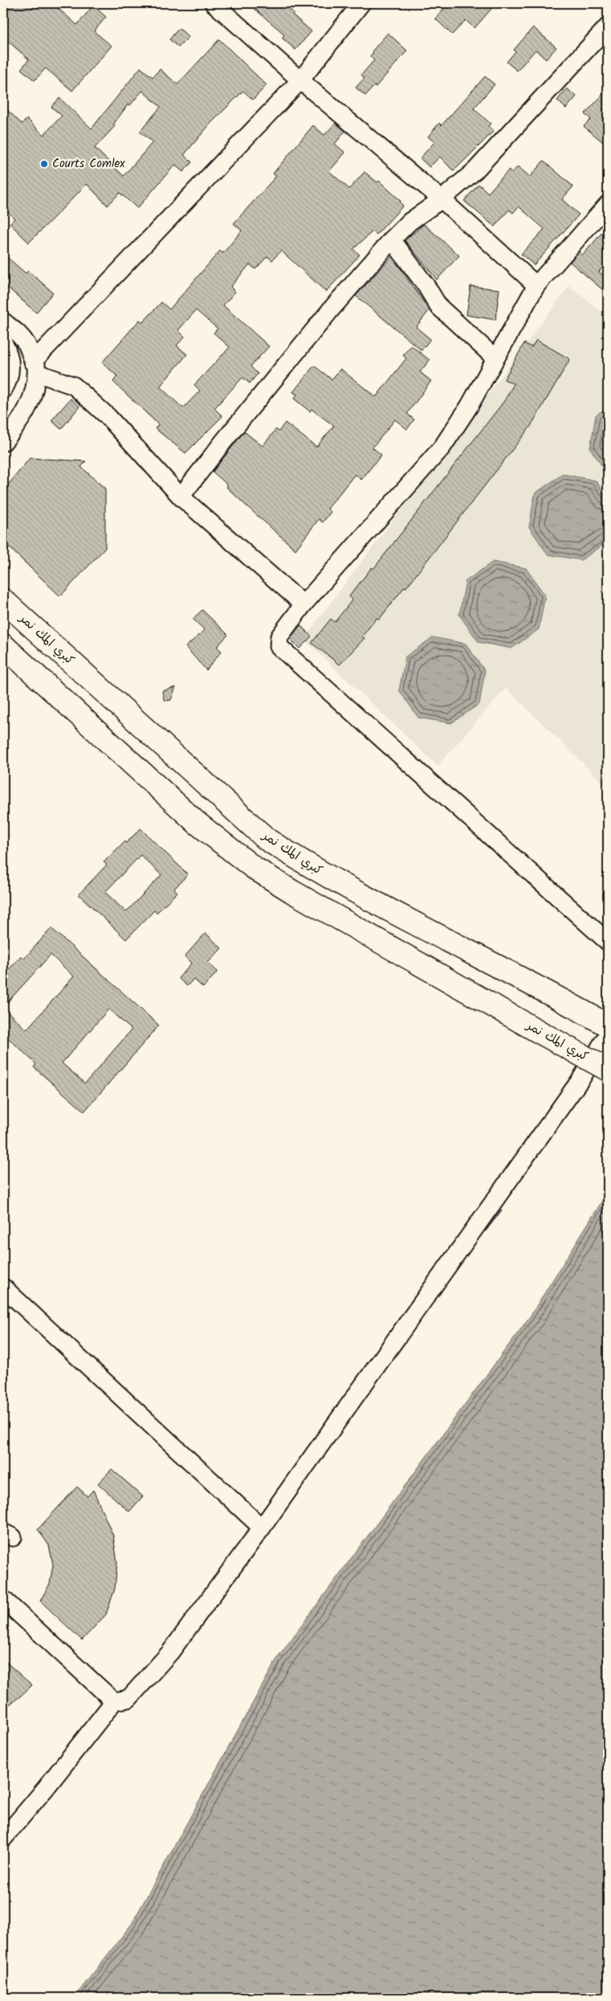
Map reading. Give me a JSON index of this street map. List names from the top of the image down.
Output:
{
  "streets": {
    "highway": ["كبري المك نمر"]
  },
  "places": ["Courts Comlex"]
}
